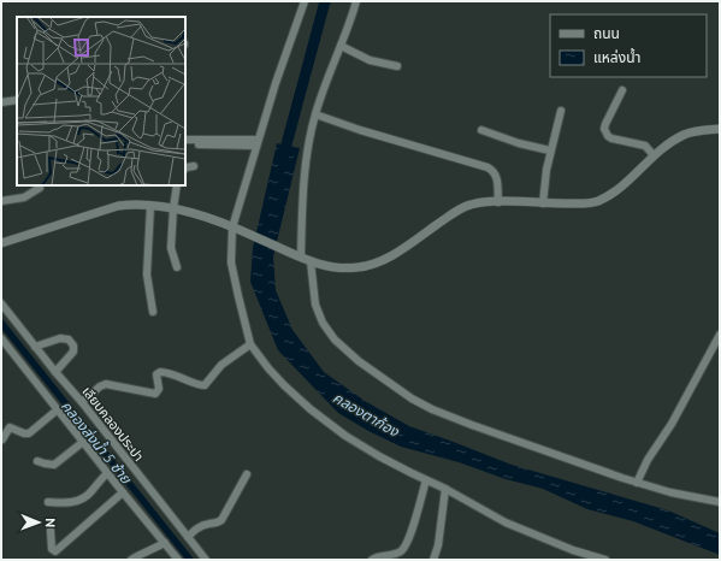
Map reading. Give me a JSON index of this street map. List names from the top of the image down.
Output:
{
  "streets": {
    "street": ["เลียบคลองประปา"]
  },
  "water": ["คลองตาก้อง", "คลองส่งน้ำ 5 ซ้าย"],
  "legend": ["ถนน", "แหล่งน้ำ"],
  "north": "right"
}
